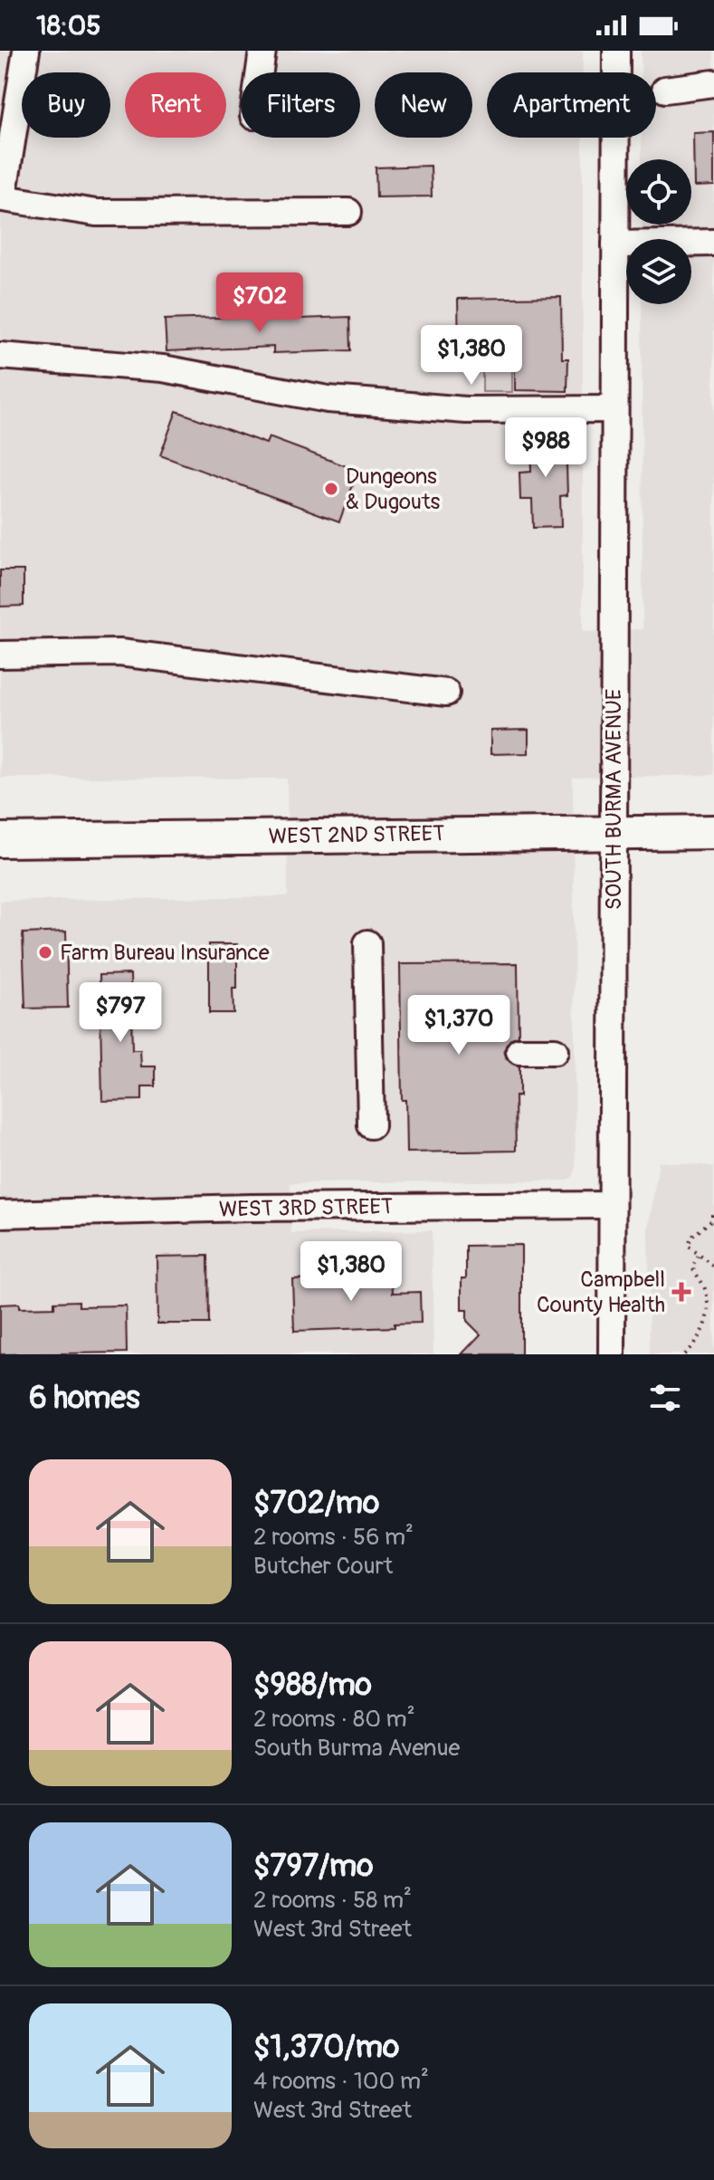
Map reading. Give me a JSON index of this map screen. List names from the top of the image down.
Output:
{
  "streets": {
    "main road": ["WEST 2ND STREET"],
    "street": ["SOUTH BURMA AVENUE", "WEST 3RD STREET"]
  },
  "crossings": [
    ["SOUTH BURMA AVENUE", "WEST 2ND STREET"],
    ["SOUTH BURMA AVENUE", "WEST 3RD STREET"]
  ],
  "places": {
    "other": ["Dungeons & Dugouts", "Farm Bureau Insurance"],
    "health": ["Campbell County Health"]
  },
  "page": {
    "status": "18:05",
    "chip": [
      "Buy",
      "Rent",
      "Filters",
      "New",
      "Apartment"
    ],
    "price": [
      "$702",
      "$1,380",
      "$988",
      "$797",
      "$1,370",
      "$1,380"
    ],
    "heading": "6 homes",
    "list": [
      {
        "name": "$702/mo",
        "note": "2 rooms · 56 m² · Butcher Court"
      },
      {
        "name": "$988/mo",
        "note": "2 rooms · 80 m² · South Burma Avenue"
      },
      {
        "name": "$797/mo",
        "note": "2 rooms · 58 m² · West 3rd Street"
      },
      {
        "name": "$1,370/mo",
        "note": "4 rooms · 100 m² · West 3rd Street"
      }
    ]
  }
}
